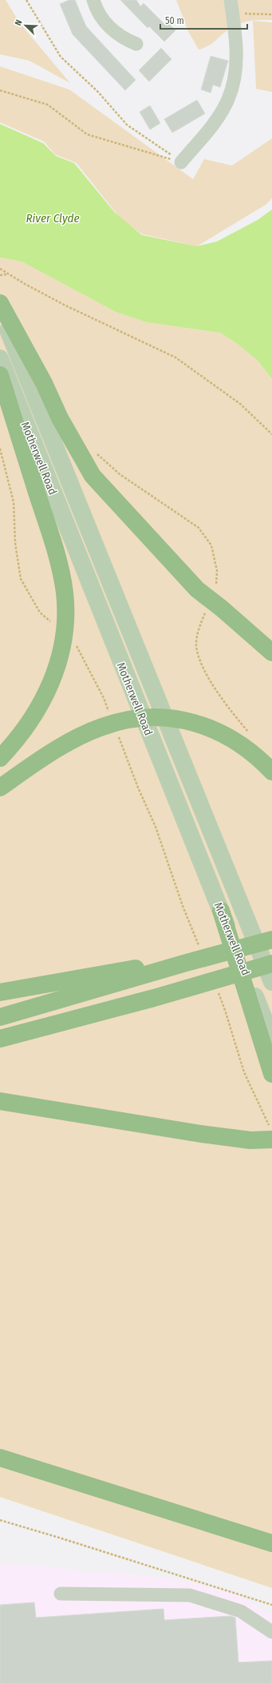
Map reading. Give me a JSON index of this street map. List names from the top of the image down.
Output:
{
  "streets": {
    "main road": ["Motherwell Road"]
  },
  "water": ["River Clyde"],
  "scale_bar": "50 m",
  "north": "top left"
}
